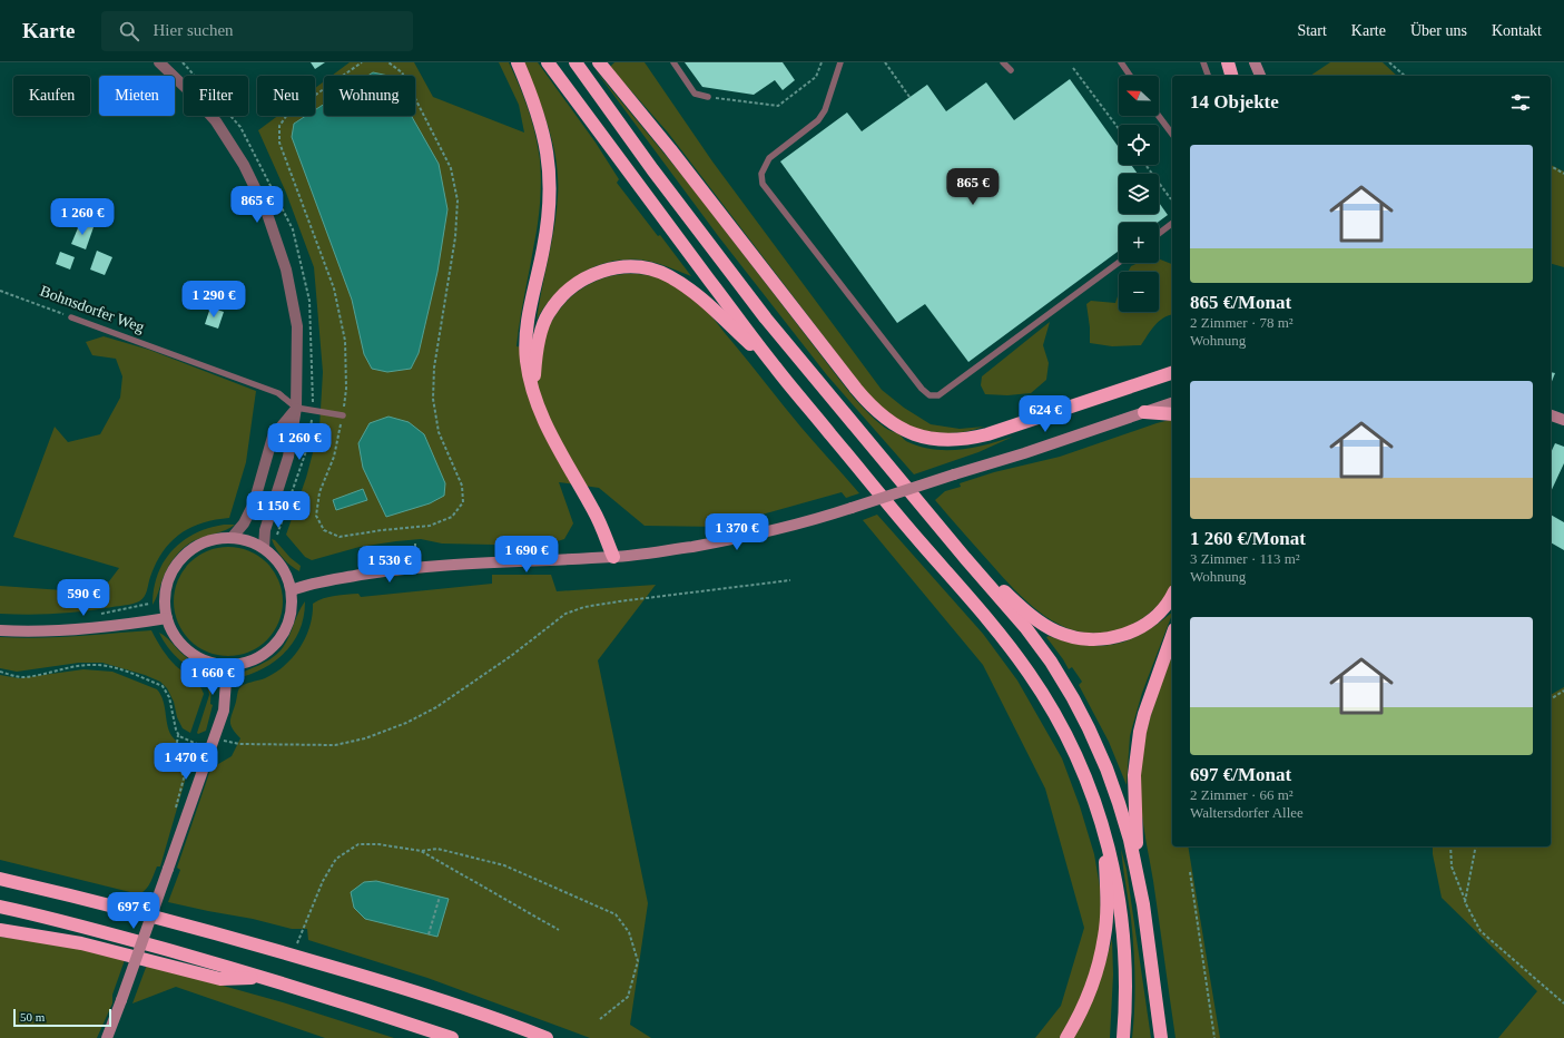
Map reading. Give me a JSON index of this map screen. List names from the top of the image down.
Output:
{
  "streets": {
    "lane": ["Bohnsdorfer Weg"]
  },
  "scale_bar": "50 m",
  "north": "left",
  "page": {
    "header": "Karte",
    "search": "Hier suchen",
    "nav": [
      "Start",
      "Karte",
      "Über uns",
      "Kontakt"
    ],
    "map_buttons": ["+", "−"],
    "chip": [
      "Kaufen",
      "Mieten",
      "Filter",
      "Neu",
      "Wohnung"
    ],
    "heading": "14 Objekte",
    "list": [
      {
        "name": "865 €/Monat",
        "note": "2 Zimmer · 78 m² · Wohnung"
      },
      {
        "name": "1 260 €/Monat",
        "note": "3 Zimmer · 113 m² · Wohnung"
      },
      {
        "name": "697 €/Monat",
        "note": "2 Zimmer · 66 m² · Waltersdorfer Allee"
      }
    ],
    "price": [
      "865 €",
      "865 €",
      "1 260 €",
      "1 290 €",
      "624 €",
      "1 260 €",
      "1 150 €",
      "1 370 €",
      "1 690 €",
      "1 530 €",
      "590 €",
      "1 660 €",
      "1 470 €",
      "697 €"
    ],
    "scale": "50 m"
  }
}
